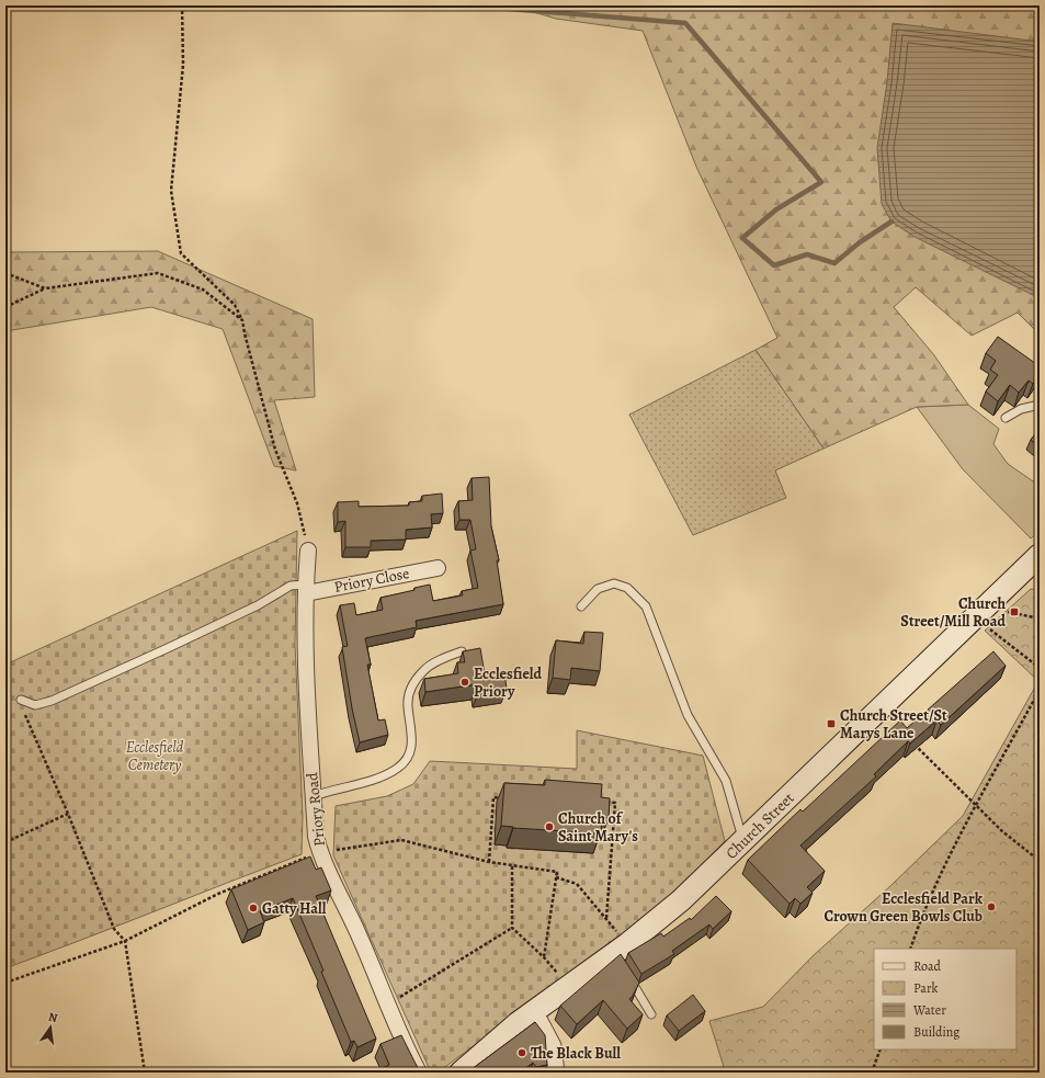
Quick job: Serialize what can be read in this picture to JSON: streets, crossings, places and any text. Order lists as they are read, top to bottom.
{
  "streets": {
    "main road": ["Church Street"],
    "street": ["Priory Close", "Priory Road"]
  },
  "crossings": [
    ["Priory Close", "Priory Road"]
  ],
  "parks": ["Ecclesfield Cemetery"],
  "places": {
    "transit": ["Church Street/Mill Road", "Church Street/St Marys Lane"],
    "other": [
      "Ecclesfield Priory",
      "Church of Saint Mary's",
      "Ecclesfield Park Crown Green Bowls Club",
      "Gatty Hall",
      "The Black Bull"
    ]
  },
  "legend": [
    "Road",
    "Park",
    "Water",
    "Building"
  ],
  "north": "top"
}
